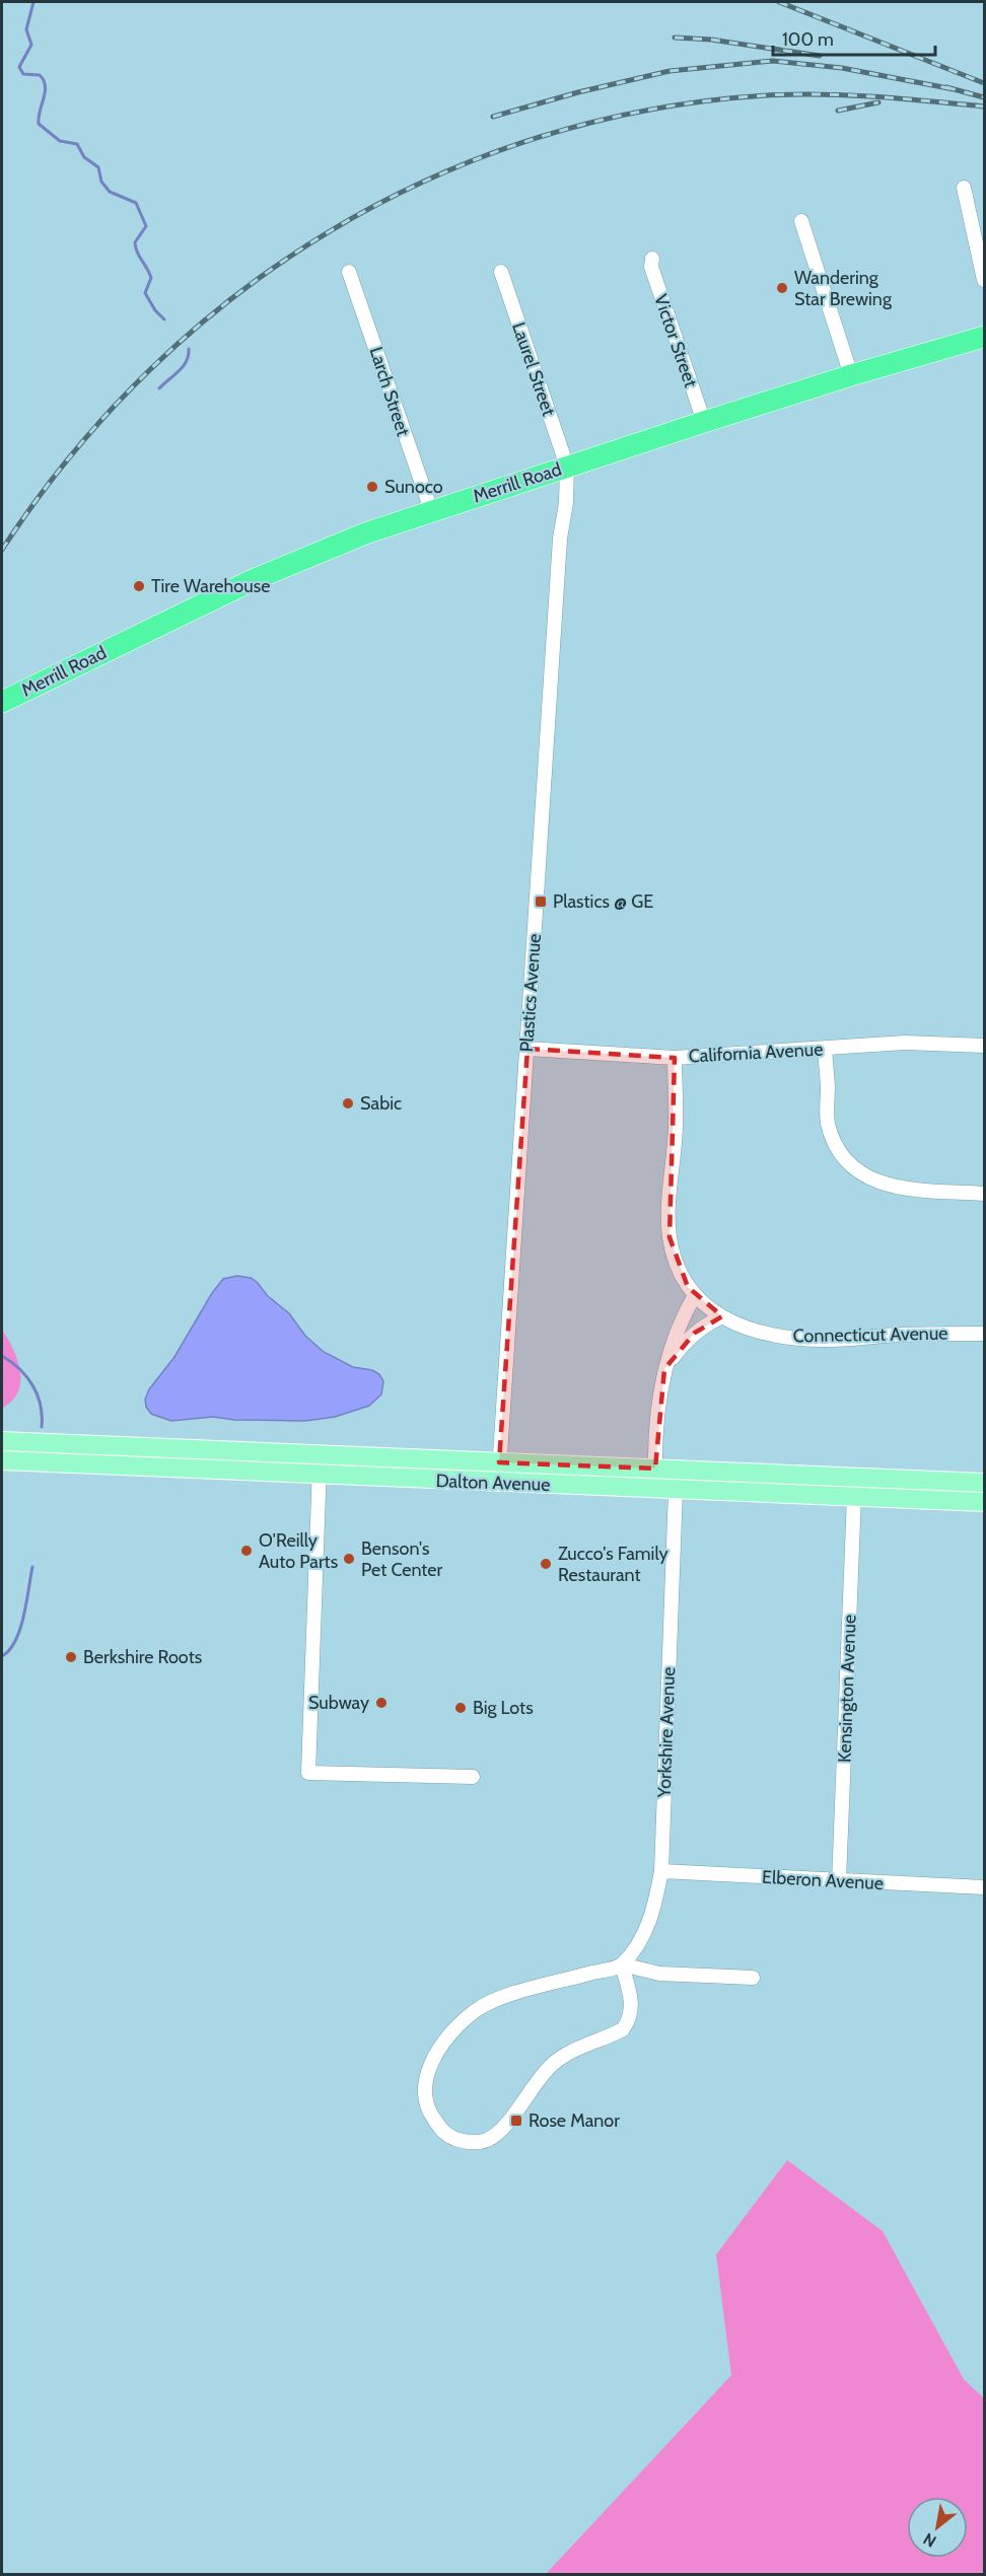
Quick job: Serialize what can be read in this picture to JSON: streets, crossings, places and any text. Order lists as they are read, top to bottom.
{
  "streets": {
    "highway": ["Merrill Road"],
    "main road": ["Dalton Avenue"],
    "street": [
      "Victor Street",
      "Laurel Street",
      "Larch Street",
      "Plastics Avenue",
      "California Avenue",
      "Connecticut Avenue",
      "Kensington Avenue",
      "Yorkshire Avenue",
      "Elberon Avenue"
    ]
  },
  "crossings": [
    ["Victor Street", "Merrill Road"],
    ["Laurel Street", "Merrill Road"],
    ["Laurel Street", "Plastics Avenue"],
    ["Larch Street", "Merrill Road"],
    ["Merrill Road", "Plastics Avenue"],
    ["Plastics Avenue", "California Avenue"],
    ["Plastics Avenue", "Dalton Avenue"],
    ["California Avenue", "Connecticut Avenue"],
    ["Dalton Avenue", "Kensington Avenue"],
    ["Dalton Avenue", "Yorkshire Avenue"],
    ["Kensington Avenue", "Elberon Avenue"],
    ["Yorkshire Avenue", "Elberon Avenue"]
  ],
  "places": {
    "other": [
      "Wandering Star Brewing",
      "Sunoco",
      "Tire Warehouse",
      "Sabic",
      "O'Reilly Auto Parts",
      "Benson's Pet Center",
      "Zucco's Family Restaurant",
      "Berkshire Roots",
      "Subway",
      "Big Lots"
    ],
    "transit": ["Plastics @ GE", "Rose Manor"]
  },
  "scale_bar": "100 m",
  "north": "bottom left"
}
